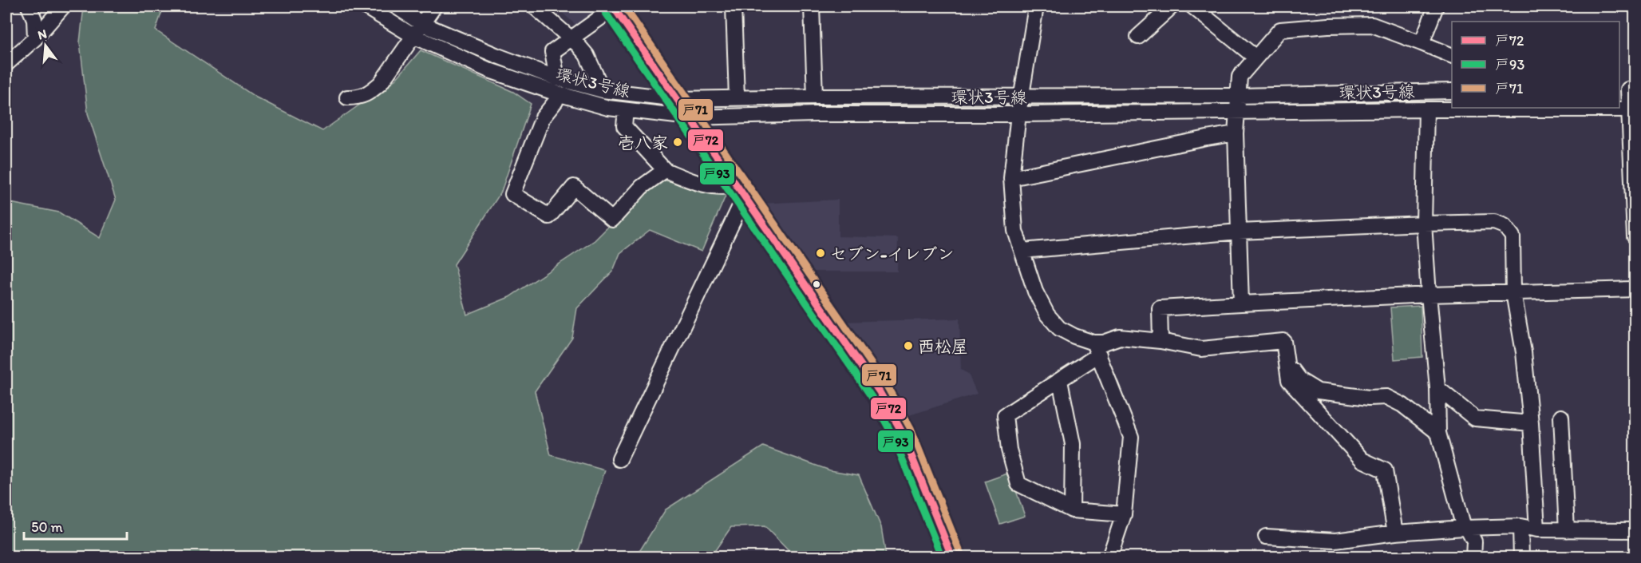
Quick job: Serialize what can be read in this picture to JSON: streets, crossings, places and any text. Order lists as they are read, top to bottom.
{
  "streets": {
    "street": ["環状3号線"]
  },
  "places": ["壱八家", "セブン-イレブン", "西松屋"],
  "lines": ["transit line 戸72", "transit line 戸71", "transit line 戸93"],
  "legend": ["戸72", "戸93", "戸71"],
  "scale_bar": "50 m",
  "north": "top"
}
